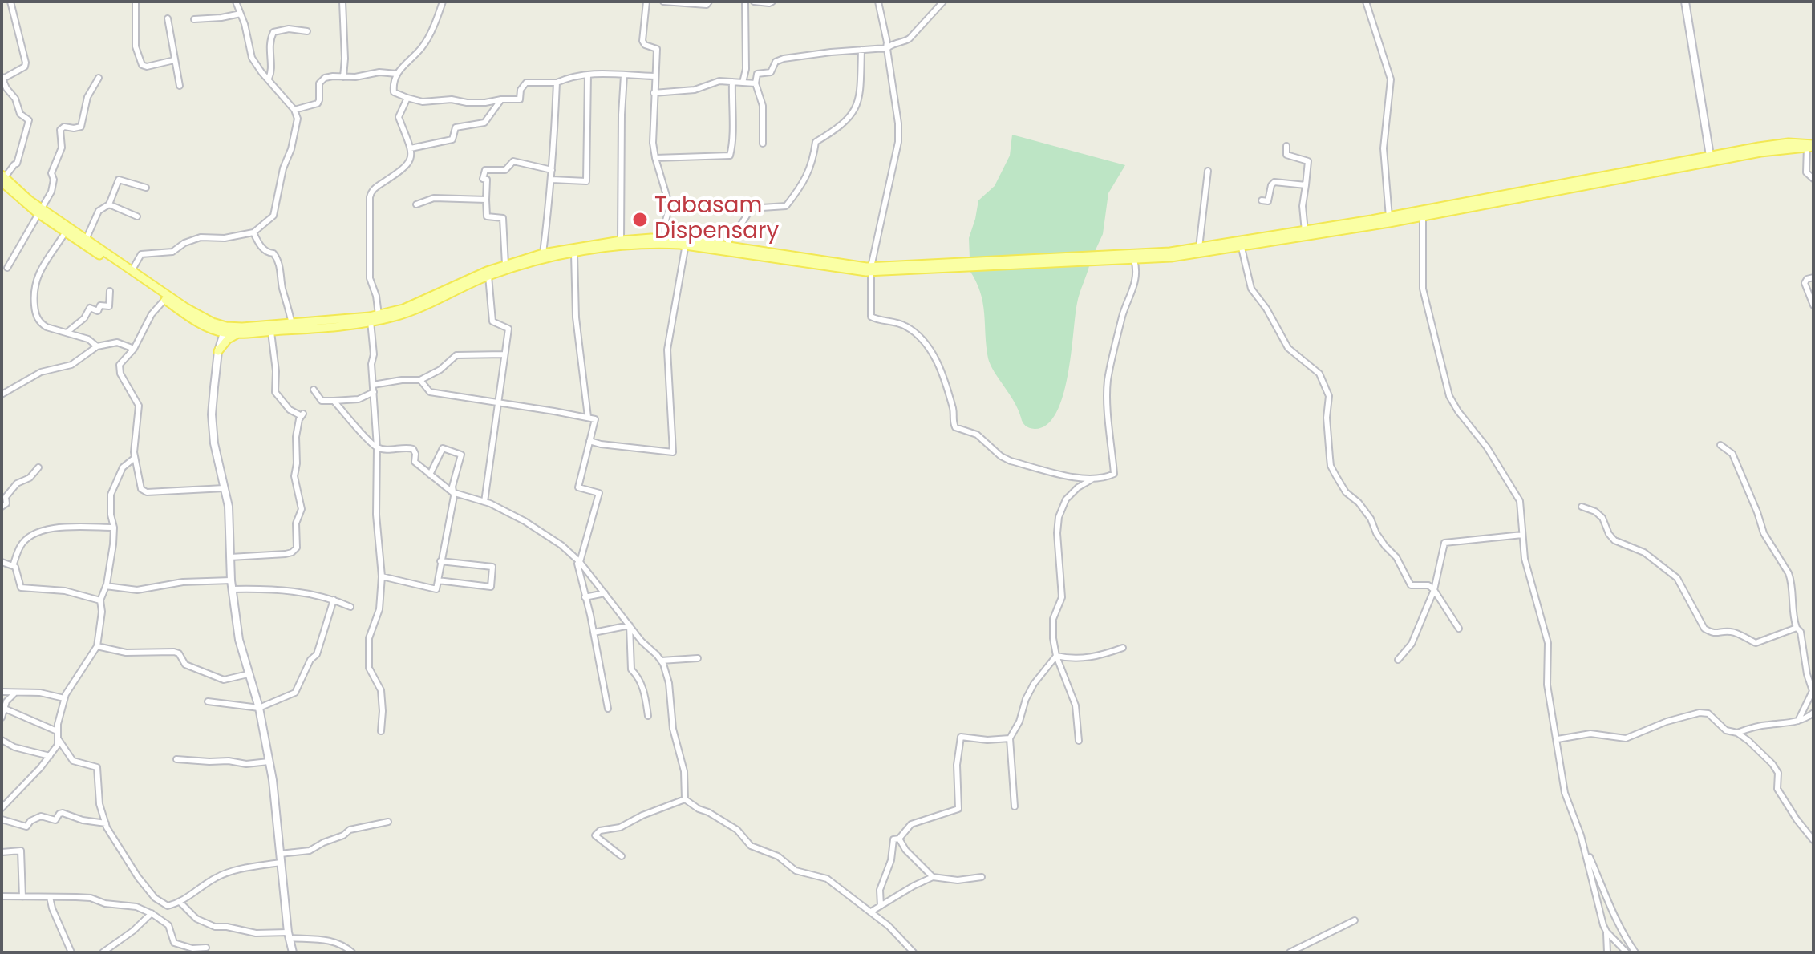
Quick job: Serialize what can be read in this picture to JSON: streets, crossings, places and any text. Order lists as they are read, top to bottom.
{
  "places": ["Tabasam Dispensary"]
}
